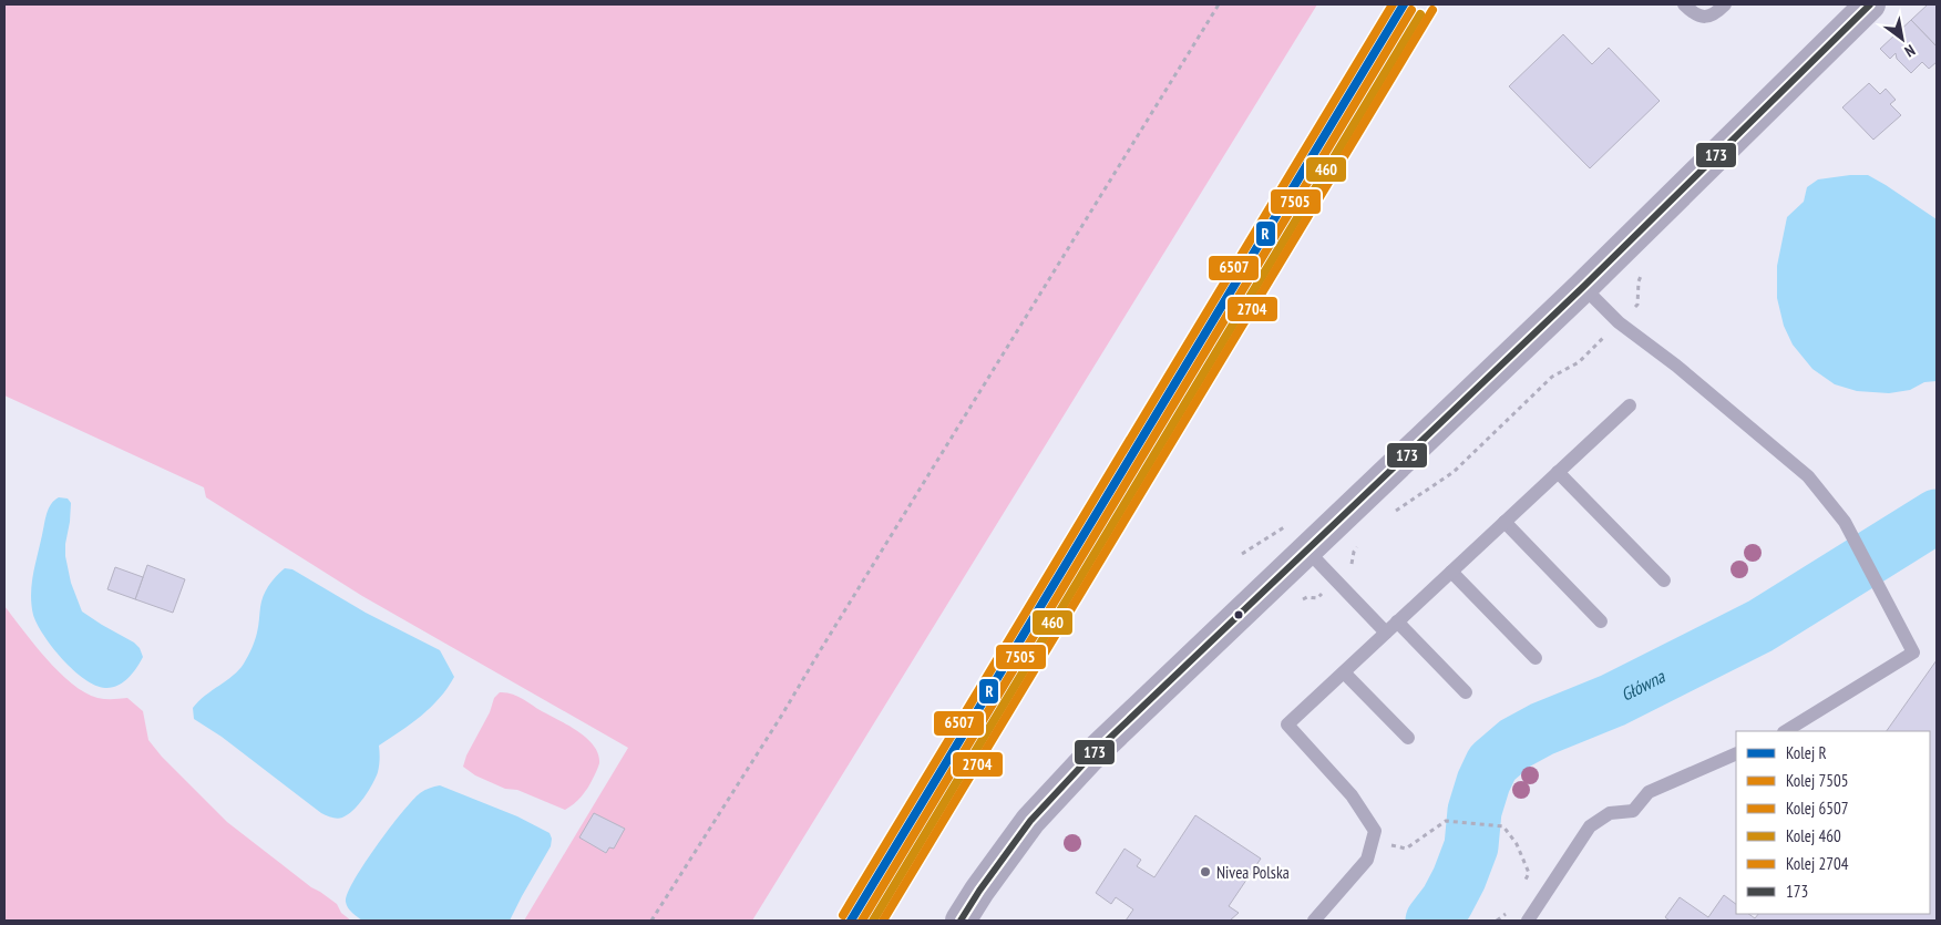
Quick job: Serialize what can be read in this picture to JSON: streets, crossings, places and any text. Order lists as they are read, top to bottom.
{
  "water": ["Główna"],
  "places": ["Nivea Polska"],
  "lines": [
    "rail line R",
    "rail line 6507",
    "transit line 173",
    "rail line 7505",
    "rail line 2704",
    "rail line 460"
  ],
  "legend": [
    "Kolej R",
    "Kolej 7505",
    "Kolej 6507",
    "Kolej 460",
    "Kolej 2704",
    "173"
  ],
  "north": "bottom right"
}
